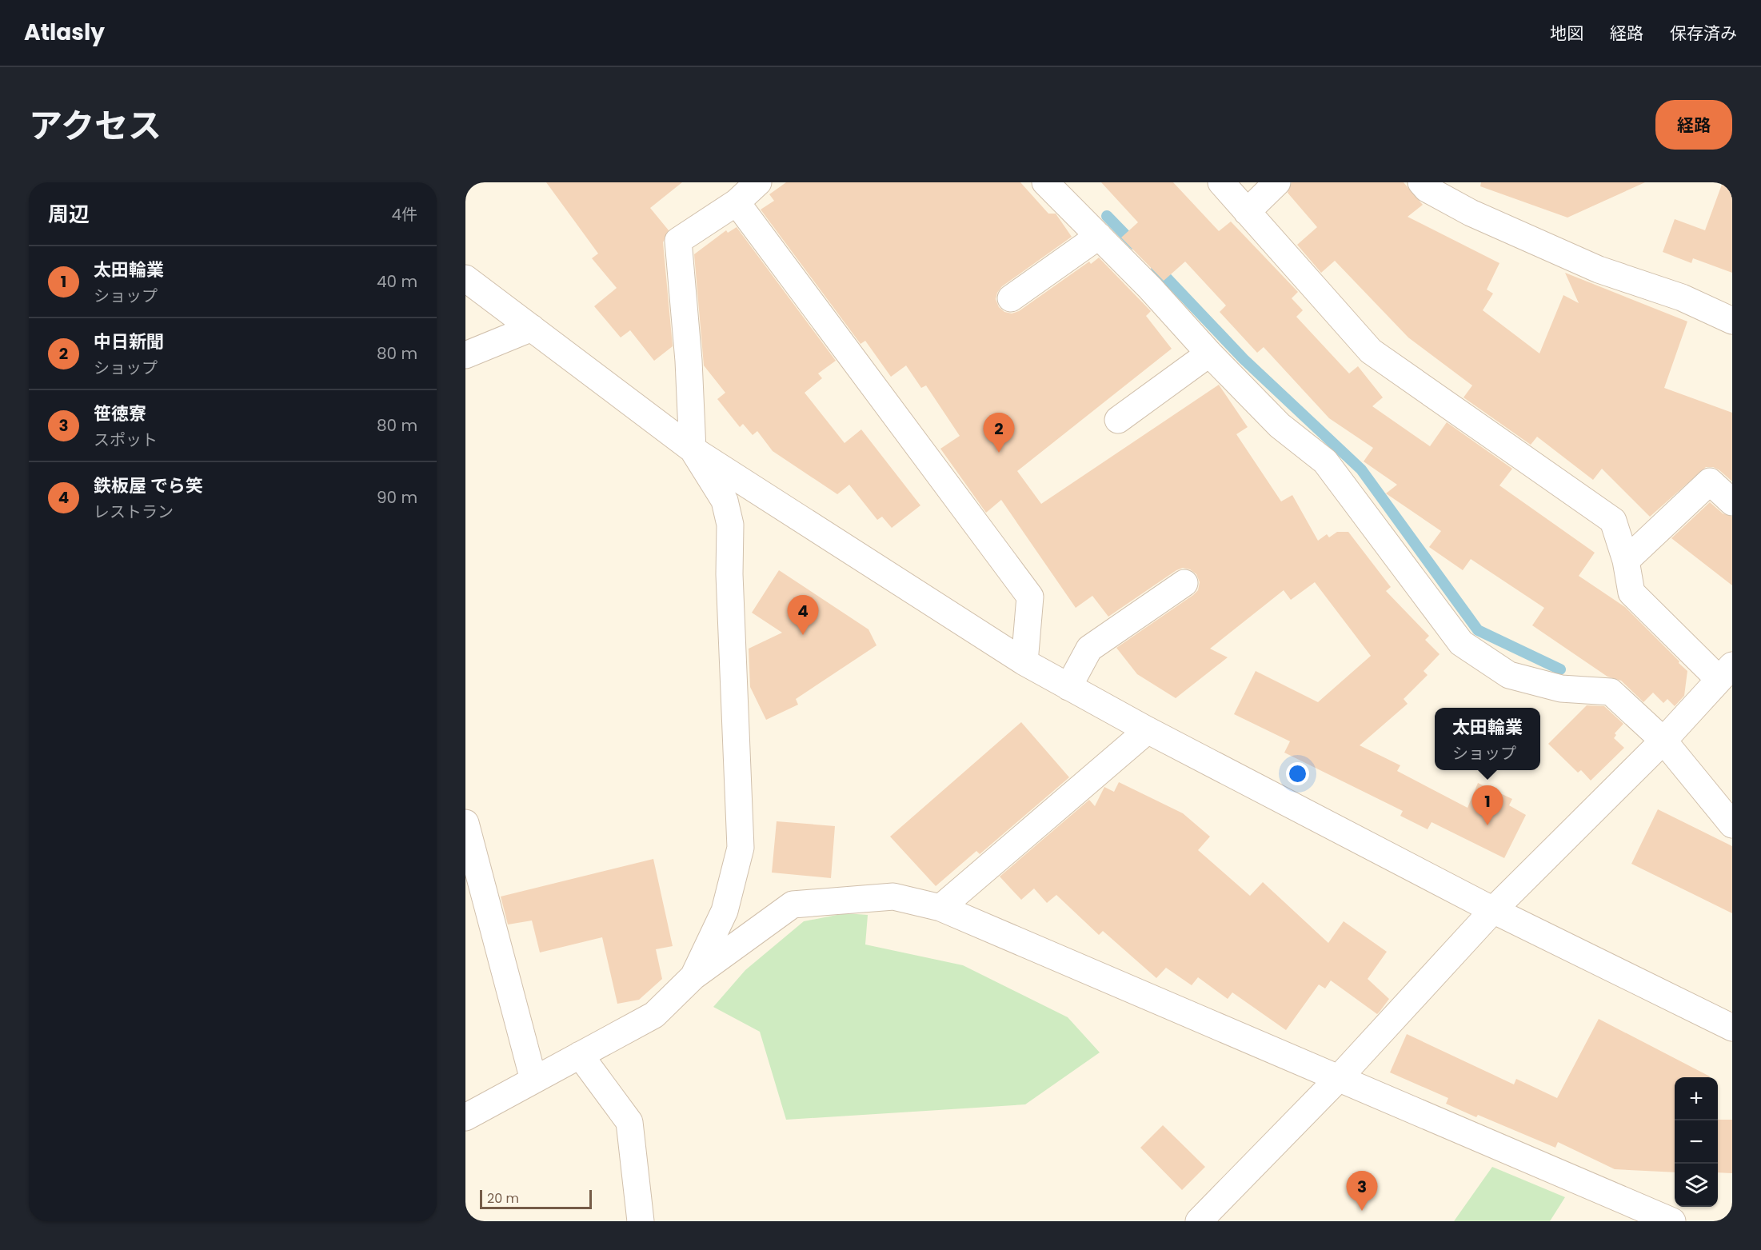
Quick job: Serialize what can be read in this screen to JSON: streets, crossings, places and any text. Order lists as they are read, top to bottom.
{
  "scale_bar": "20 m",
  "page": {
    "header": "Atlasly",
    "nav": ["地図", "経路", "保存済み"],
    "title": "アクセス",
    "buttons": "経路",
    "heading": ["周辺", "4件"],
    "list": [
      {
        "mark": "1",
        "name": "太田輪業",
        "note": "ショップ",
        "value": "40 m"
      },
      {
        "mark": "2",
        "name": "中日新聞",
        "note": "ショップ",
        "value": "80 m"
      },
      {
        "mark": "3",
        "name": "笹徳寮",
        "note": "スポット",
        "value": "80 m"
      },
      {
        "mark": "4",
        "name": "鉄板屋 でら笑",
        "note": "レストラン",
        "value": "90 m"
      }
    ],
    "pins": [
      "2",
      "4",
      "1",
      "3"
    ],
    "popup": ["太田輪業", "ショップ"],
    "map_buttons": ["+", "−"],
    "scale": "20 m"
  }
}
